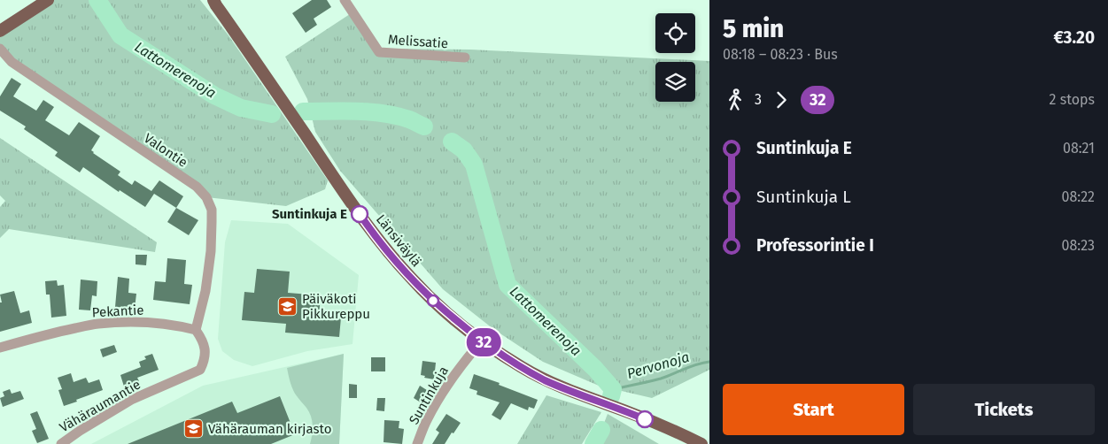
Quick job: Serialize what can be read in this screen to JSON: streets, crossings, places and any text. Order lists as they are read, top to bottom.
{
  "streets": {
    "main road": ["Länsiväylä"],
    "street": [
      "Melissatie",
      "Valontie",
      "Pekantie",
      "Suntinkuja",
      "Vähäraumantie"
    ]
  },
  "crossings": [
    ["Valontie", "Pekantie"],
    ["Valontie", "Vähäraumantie"],
    ["Länsiväylä", "Suntinkuja"],
    ["Pekantie", "Vähäraumantie"]
  ],
  "water": ["Lattomerenoja", "Pervonoja"],
  "places": {
    "other": ["Suntinkuja E"],
    "school or university": ["Päiväkoti Pikkureppu", "Vähärauman kirjasto"]
  },
  "lines": ["bus line 32"],
  "page": {
    "on_map": "32",
    "heading": ["5 min", "08:18 – 08:23 · Bus", "€3.20"],
    "legs": ["3", "32", "2 stops"],
    "list": [
      {
        "name": "Suntinkuja E",
        "value": "08:21"
      },
      {
        "name": "Suntinkuja L",
        "value": "08:22"
      },
      {
        "name": "Professorintie I",
        "value": "08:23"
      }
    ],
    "buttons": ["Start", "Tickets"]
  }
}
